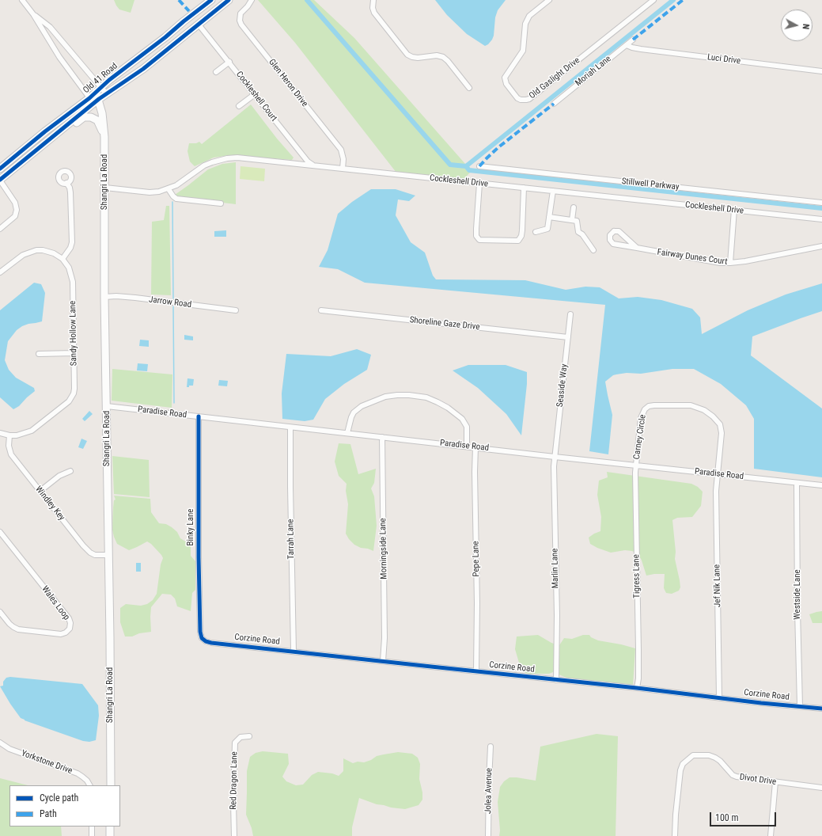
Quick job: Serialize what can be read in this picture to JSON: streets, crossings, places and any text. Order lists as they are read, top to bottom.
{
  "streets": {
    "street": [
      "Luci Drive",
      "Moriah Lane",
      "Old 41 Road",
      "Old Gaslight Drive",
      "Glen Heron Drive",
      "Cockleshell Court",
      "Cockleshell Drive",
      "Shangri La Road",
      "Stillwell Parkway",
      "Fairway Dunes Court",
      "Jarrow Road",
      "Shoreline Gaze Drive",
      "Sandy Hollow Lane",
      "Seaside Way",
      "Paradise Road",
      "Carney Circle",
      "Windley Key",
      "Binky Lane",
      "Tarrah Lane",
      "Morningside Lane",
      "Pepe Lane",
      "Marlin Lane",
      "Tigress Lane",
      "Jef Nik Lane",
      "Westside Lane",
      "Wales Loop",
      "Corzine Road",
      "Yorkstone Drive",
      "Divot Drive",
      "Red Dragon Lane",
      "Jolea Avenue"
    ]
  },
  "crossings": [
    ["Luci Drive", "Moriah Lane"],
    ["Old 41 Road", "Cockleshell Court"],
    ["Old 41 Road", "Shangri La Road"],
    ["Glen Heron Drive", "Cockleshell Drive"],
    ["Cockleshell Court", "Cockleshell Drive"],
    ["Cockleshell Drive", "Shangri La Road"],
    ["Shangri La Road", "Jarrow Road"],
    ["Shangri La Road", "Paradise Road"],
    ["Shangri La Road", "Windley Key"],
    ["Shoreline Gaze Drive", "Seaside Way"],
    ["Sandy Hollow Lane", "Windley Key"],
    ["Seaside Way", "Paradise Road"],
    ["Seaside Way", "Marlin Lane"],
    ["Paradise Road", "Carney Circle"],
    ["Paradise Road", "Binky Lane"],
    ["Paradise Road", "Tarrah Lane"],
    ["Paradise Road", "Morningside Lane"],
    ["Paradise Road", "Pepe Lane"],
    ["Paradise Road", "Marlin Lane"],
    ["Paradise Road", "Tigress Lane"],
    ["Paradise Road", "Jef Nik Lane"],
    ["Paradise Road", "Westside Lane"],
    ["Carney Circle", "Tigress Lane"],
    ["Carney Circle", "Jef Nik Lane"],
    ["Binky Lane", "Corzine Road"],
    ["Tarrah Lane", "Corzine Road"],
    ["Morningside Lane", "Corzine Road"],
    ["Pepe Lane", "Corzine Road"],
    ["Marlin Lane", "Corzine Road"],
    ["Tigress Lane", "Corzine Road"],
    ["Jef Nik Lane", "Corzine Road"],
    ["Westside Lane", "Corzine Road"]
  ],
  "legend": ["Cycle path", "Path"],
  "scale_bar": "100 m",
  "north": "right"
}
